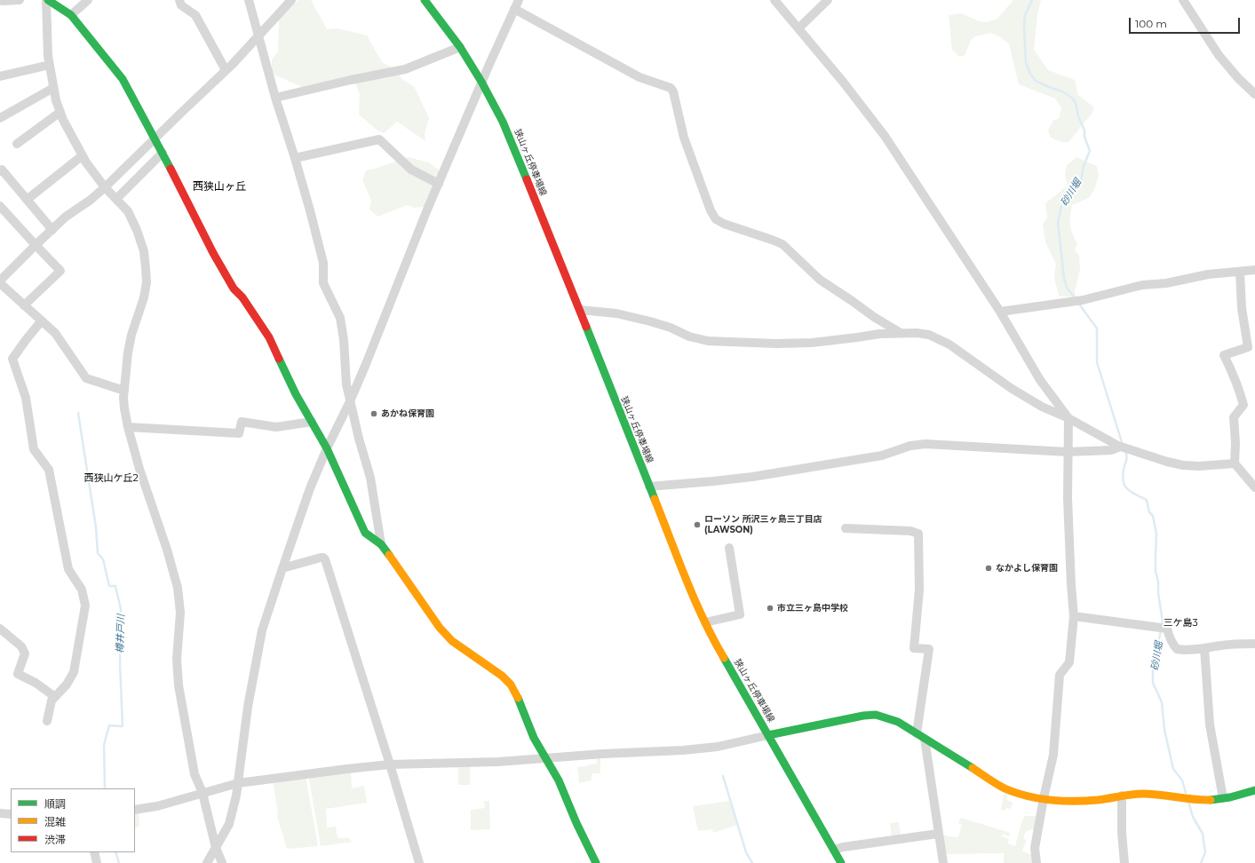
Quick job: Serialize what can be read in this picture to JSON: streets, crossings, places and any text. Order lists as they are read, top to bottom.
{
  "streets": {
    "street": ["狭山ヶ丘停車場線"]
  },
  "districts": ["西狭山ヶ丘", "西狭山ケ丘2", "三ケ島3"],
  "water": ["砂川堀", "樽井戸川"],
  "places": [
    "あかね保育園",
    "ローソン 所沢三ヶ島三丁目店 (LAWSON)",
    "なかよし保育園",
    "市立三ヶ島中学校"
  ],
  "legend": ["順調", "混雑", "渋滞"],
  "scale_bar": "100 m"
}
